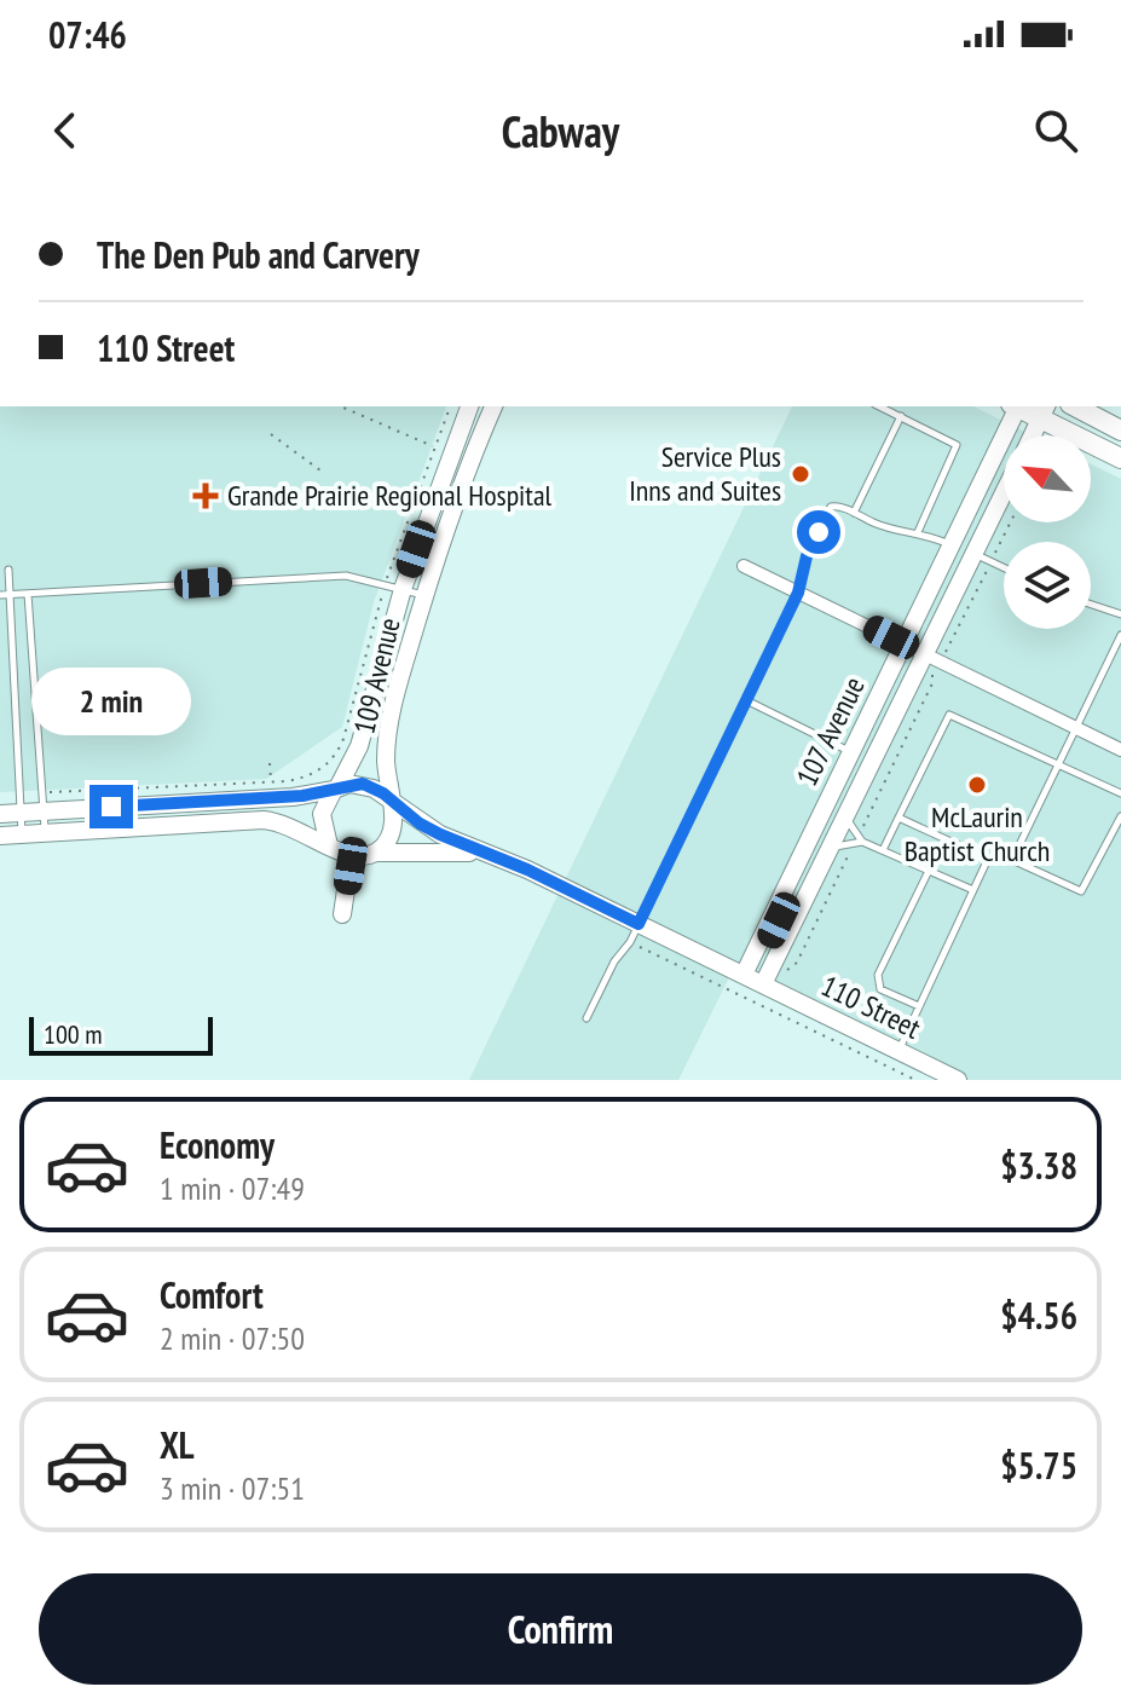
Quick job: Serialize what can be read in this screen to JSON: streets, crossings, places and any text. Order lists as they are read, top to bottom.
{
  "streets": {
    "street": ["109 Avenue", "107 Avenue", "110 Street"]
  },
  "crossings": [
    ["109 Avenue", "110 Street"],
    ["107 Avenue", "110 Street"]
  ],
  "places": {
    "other": ["Service Plus Inns and Suites", "McLaurin Baptist Church"],
    "health": ["Grande Prairie Regional Hospital"]
  },
  "scale_bar": "100 m",
  "north": "top left",
  "page": {
    "status": "07:46",
    "header": "Cabway",
    "banner": ["The Den Pub and Carvery", "110 Street"],
    "bubble": "2 min",
    "scale": "100 m",
    "list": [
      {
        "name": "Economy",
        "note": "1 min · 07:49",
        "value": "$3.38"
      },
      {
        "name": "Comfort",
        "note": "2 min · 07:50",
        "value": "$4.56"
      },
      {
        "name": "XL",
        "note": "3 min · 07:51",
        "value": "$5.75"
      }
    ],
    "buttons": "Confirm"
  }
}
